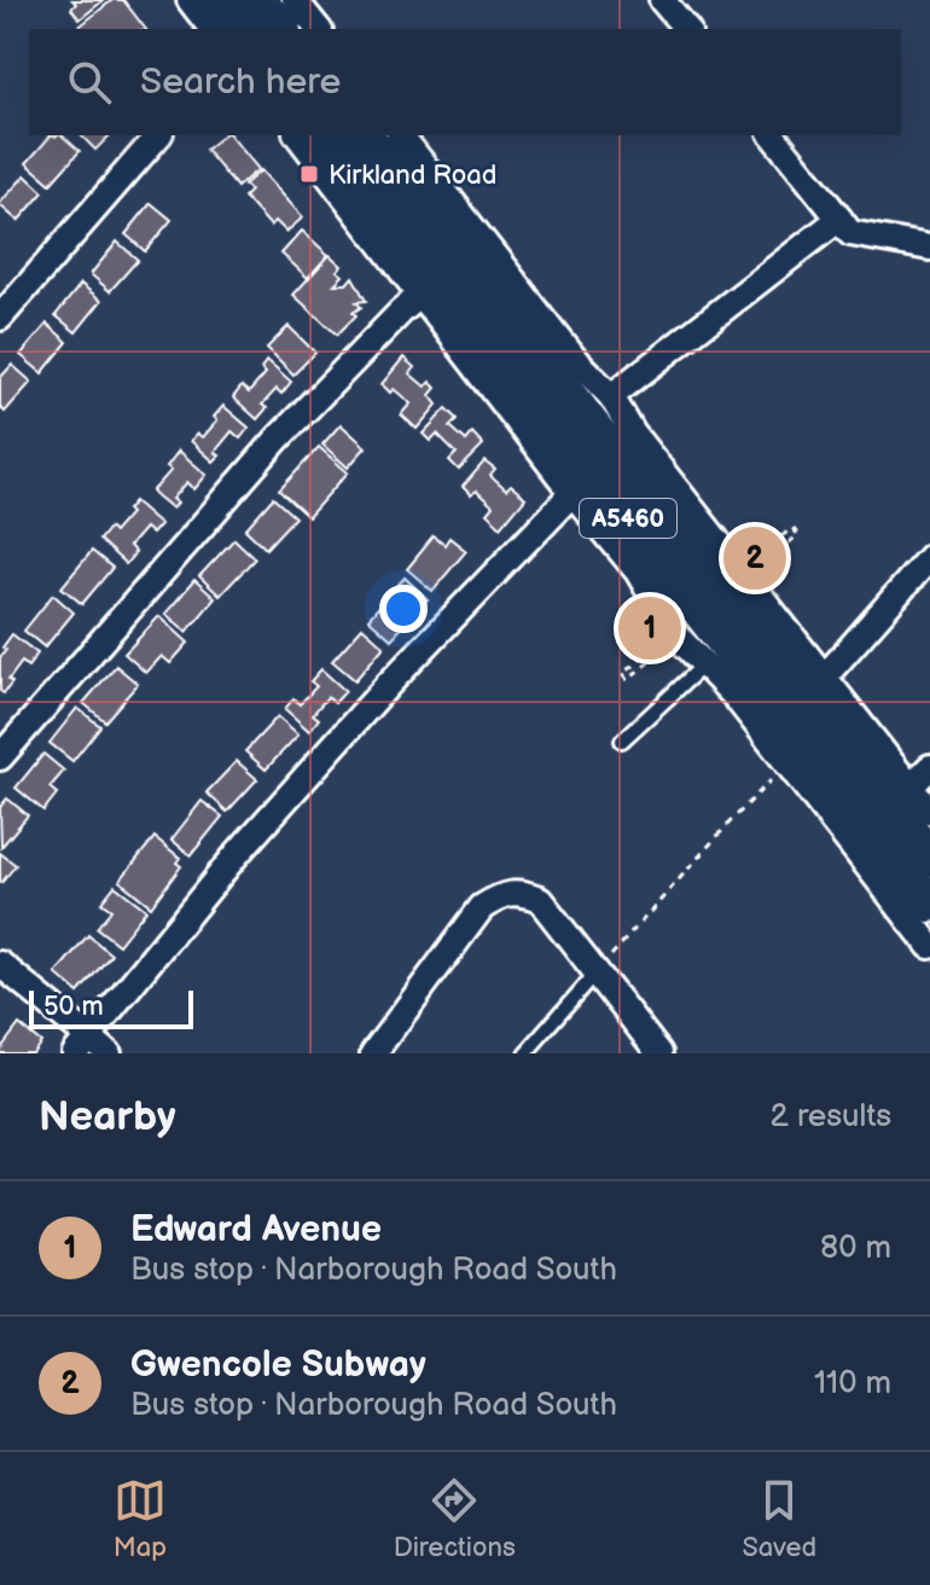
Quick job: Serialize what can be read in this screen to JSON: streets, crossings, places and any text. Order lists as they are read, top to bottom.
{
  "streets": {
    "main road": ["A5460"]
  },
  "places": {
    "transit": ["Kirkland Road"]
  },
  "scale_bar": "50 m",
  "page": {
    "search": "Search here",
    "pins": ["2", "1"],
    "scale": "50 m",
    "heading": ["Nearby", "2 results"],
    "list": [
      {
        "mark": "1",
        "name": "Edward Avenue",
        "note": "Bus stop · Narborough Road South",
        "value": "80 m"
      },
      {
        "mark": "2",
        "name": "Gwencole Subway",
        "note": "Bus stop · Narborough Road South",
        "value": "110 m"
      }
    ],
    "nav": ["Map", "Directions", "Saved"]
  }
}
